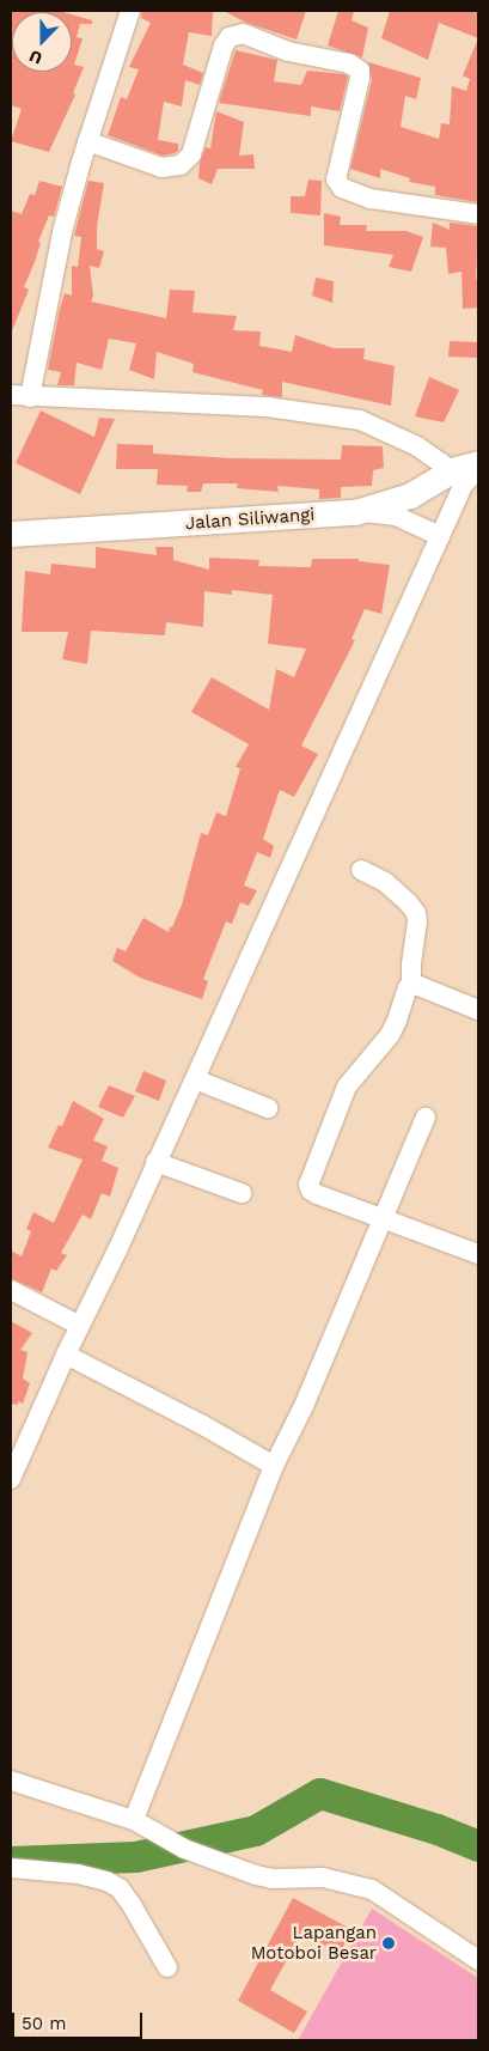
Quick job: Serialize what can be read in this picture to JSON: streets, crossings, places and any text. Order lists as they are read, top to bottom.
{
  "streets": {
    "main road": ["Jalan Siliwangi"]
  },
  "places": ["Lapangan Motoboi Besar"],
  "scale_bar": "50 m",
  "north": "bottom"
}
